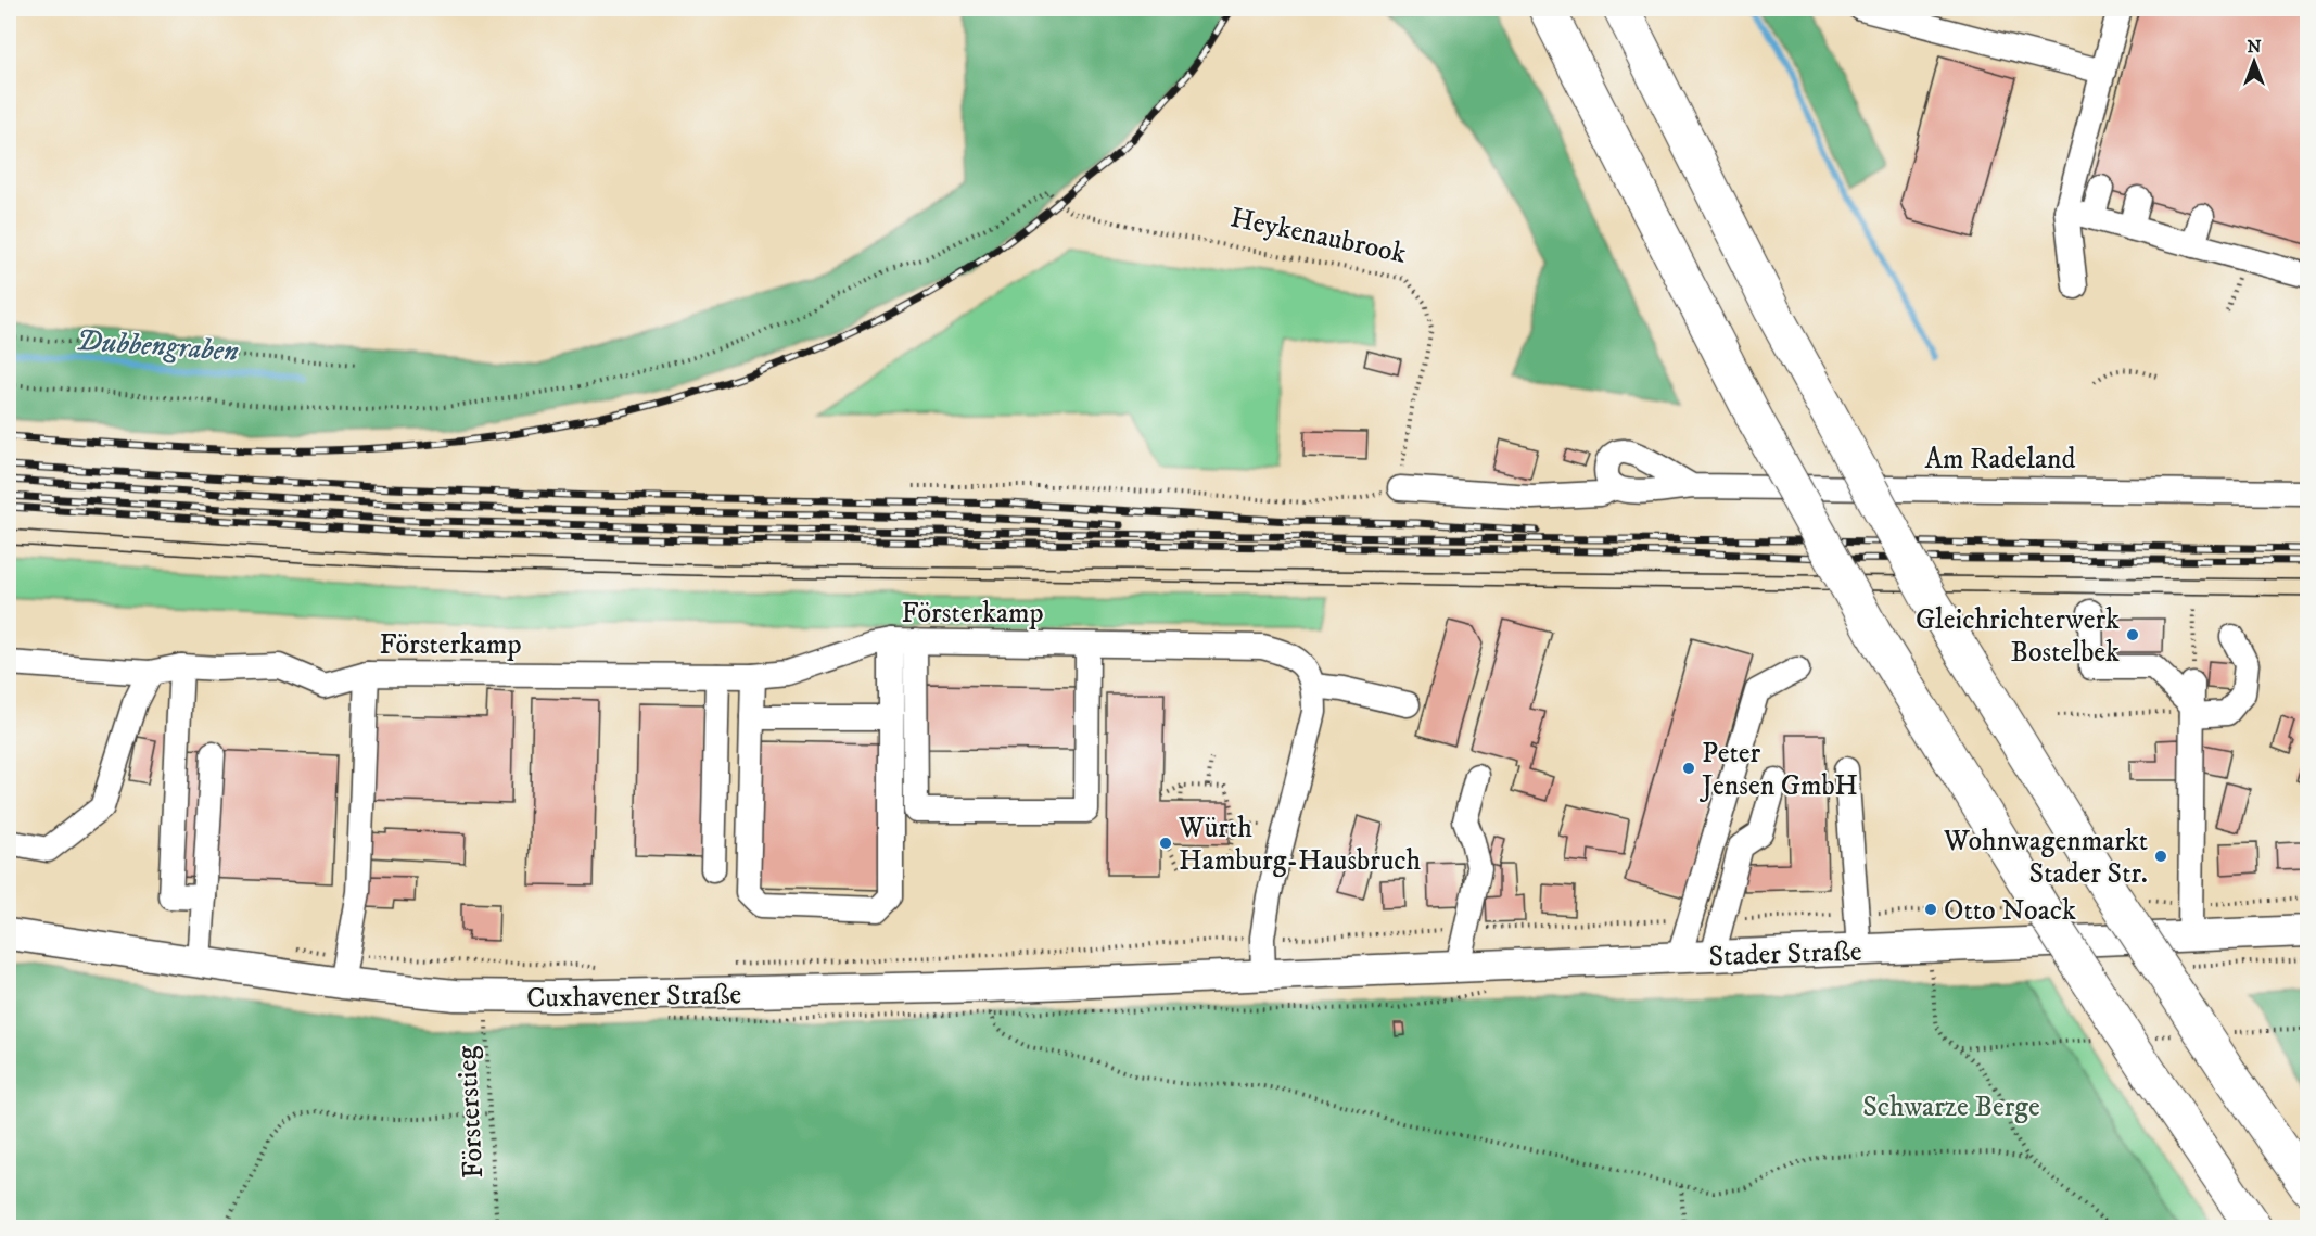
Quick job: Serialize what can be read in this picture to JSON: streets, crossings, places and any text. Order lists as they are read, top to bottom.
{
  "streets": {
    "main road": ["Stader Straße", "Cuxhavener Straße"],
    "street": ["Am Radeland", "Försterkamp"],
    "path": ["Heykenaubrook", "Försterstieg"]
  },
  "crossings": [
    ["Stader Straße", "Cuxhavener Straße"],
    ["Cuxhavener Straße", "Försterstieg"]
  ],
  "water": ["Dubbengraben"],
  "parks": ["Schwarze Berge"],
  "places": [
    "Gleichrichterwerk Bostelbek",
    "Peter Jensen GmbH",
    "Würth Hamburg-Hausbruch",
    "Wohnwagenmarkt Stader Str.",
    "Otto Noack"
  ],
  "north": "top"
}
